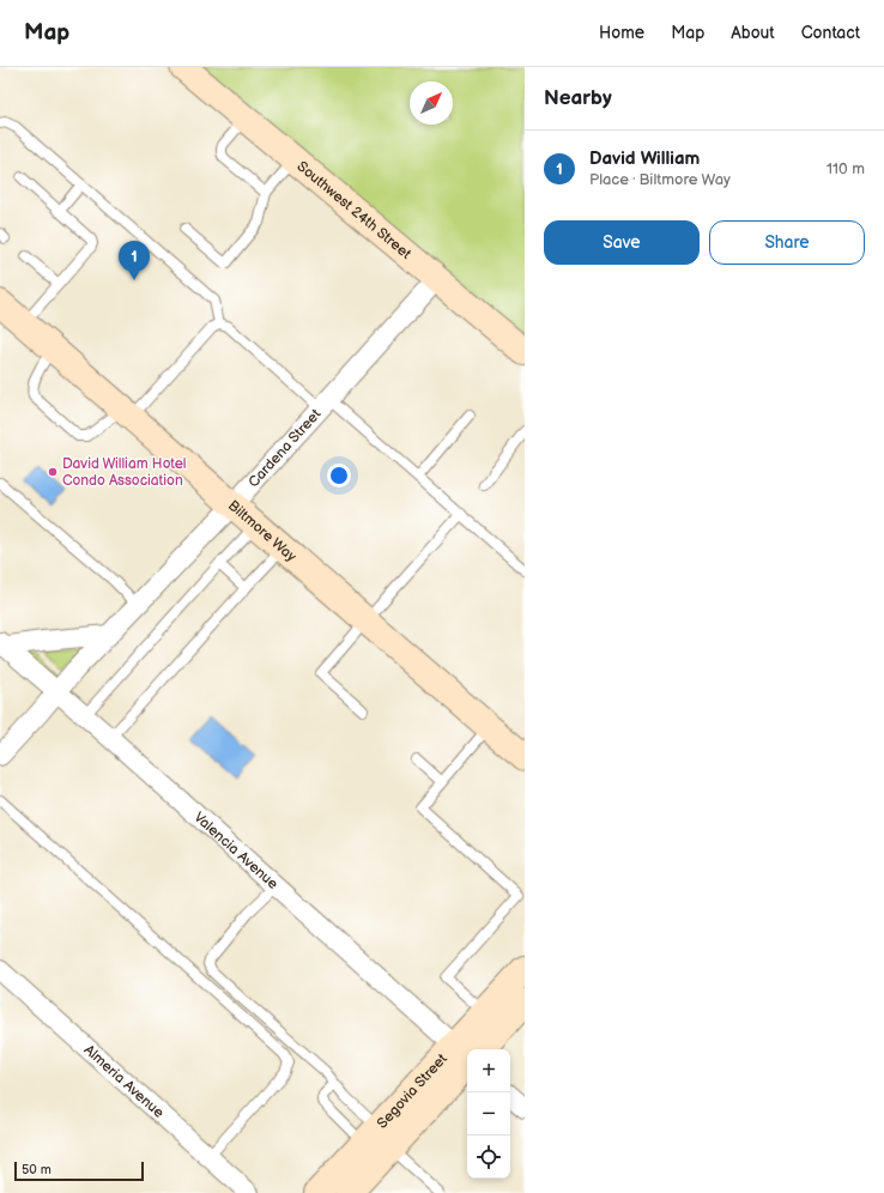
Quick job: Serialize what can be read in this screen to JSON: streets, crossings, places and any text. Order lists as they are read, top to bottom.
{
  "streets": {
    "street": [
      "Southwest 24th Street",
      "Cardena Street",
      "Biltmore Way",
      "Valencia Avenue",
      "Almeria Avenue",
      "Segovia Street"
    ]
  },
  "crossings": [
    ["Southwest 24th Street", "Cardena Street"],
    ["Cardena Street", "Biltmore Way"],
    ["Cardena Street", "Valencia Avenue"],
    ["Valencia Avenue", "Segovia Street"]
  ],
  "places": ["David William Hotel Condo Association"],
  "scale_bar": "50 m",
  "north": "top right",
  "page": {
    "header": "Map",
    "nav": [
      "Home",
      "Map",
      "About",
      "Contact"
    ],
    "heading": "Nearby",
    "list": [
      {
        "mark": "1",
        "name": "David William",
        "note": "Place · Biltmore Way",
        "value": "110 m"
      }
    ],
    "buttons": ["Save", "Share"],
    "pins": "1",
    "map_buttons": ["+", "−"],
    "scale": "50 m"
  }
}
